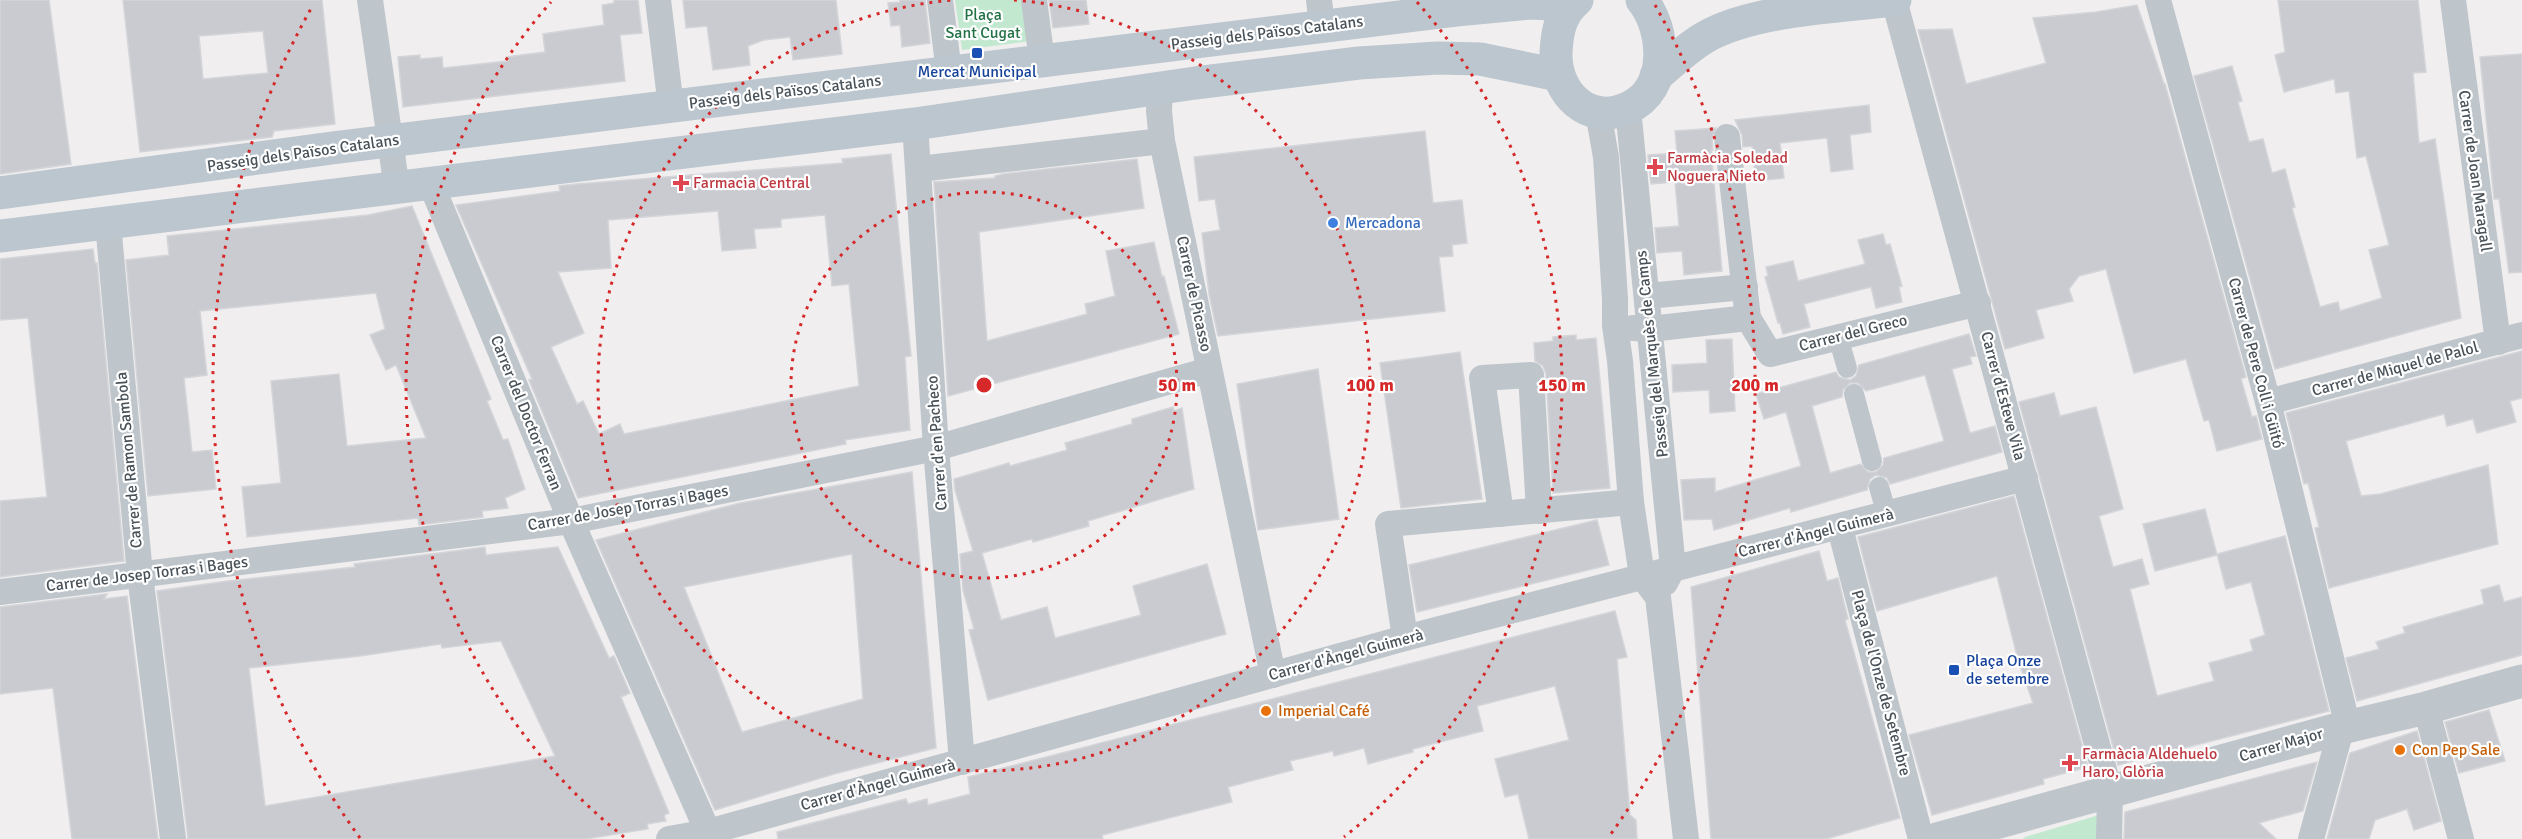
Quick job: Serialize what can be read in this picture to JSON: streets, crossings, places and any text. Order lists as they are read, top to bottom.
{
  "streets": {
    "main road": ["Passeig dels Països Catalans"],
    "street": [
      "Carrer de Joan Maragall",
      "Carrer de Picasso",
      "Carrer del Greco",
      "Passeig del Marquès de Camps",
      "Carrer de Pere Coll i Güitó",
      "Carrer de Miquel de Palol",
      "Carrer d'Esteve Vila",
      "Carrer del Doctor Ferran",
      "Carrer d'en Pacheco",
      "Carrer de Ramon Sambola",
      "Carrer de Josep Torras i Bages",
      "Carrer d'Àngel Guimerà",
      "Plaça de l'Onze de Setembre",
      "Carrer Major"
    ]
  },
  "crossings": [
    ["Carrer de Joan Maragall", "Carrer de Miquel de Palol"],
    ["Carrer de Picasso", "Carrer de Josep Torras i Bages"],
    ["Carrer de Picasso", "Carrer d'Àngel Guimerà"],
    ["Carrer del Greco", "Carrer d'Esteve Vila"],
    ["Passeig del Marquès de Camps", "Carrer d'Àngel Guimerà"],
    ["Carrer de Pere Coll i Güitó", "Carrer de Miquel de Palol"],
    ["Carrer de Pere Coll i Güitó", "Carrer Major"],
    ["Carrer d'Esteve Vila", "Carrer d'Àngel Guimerà"],
    ["Carrer d'Esteve Vila", "Carrer Major"],
    ["Carrer del Doctor Ferran", "Carrer de Josep Torras i Bages"],
    ["Carrer del Doctor Ferran", "Carrer d'Àngel Guimerà"],
    ["Carrer d'en Pacheco", "Carrer de Josep Torras i Bages"],
    ["Carrer d'en Pacheco", "Carrer d'Àngel Guimerà"],
    ["Carrer de Ramon Sambola", "Carrer de Josep Torras i Bages"],
    ["Carrer d'Àngel Guimerà", "Plaça de l'Onze de Setembre"]
  ],
  "parks": ["Plaça Sant Cugat"],
  "places": {
    "transit": ["Mercat Municipal", "Plaça Onze de setembre"],
    "health": ["Farmàcia Soledad Noguera Nieto", "Farmacia Central", "Farmàcia Aldehuelo Haro, Glòria"],
    "other": ["Mercadona", "Imperial Café", "Con Pep Sale"]
  },
  "rings": [
    "50 m",
    "100 m",
    "150 m",
    "200 m"
  ]
}
